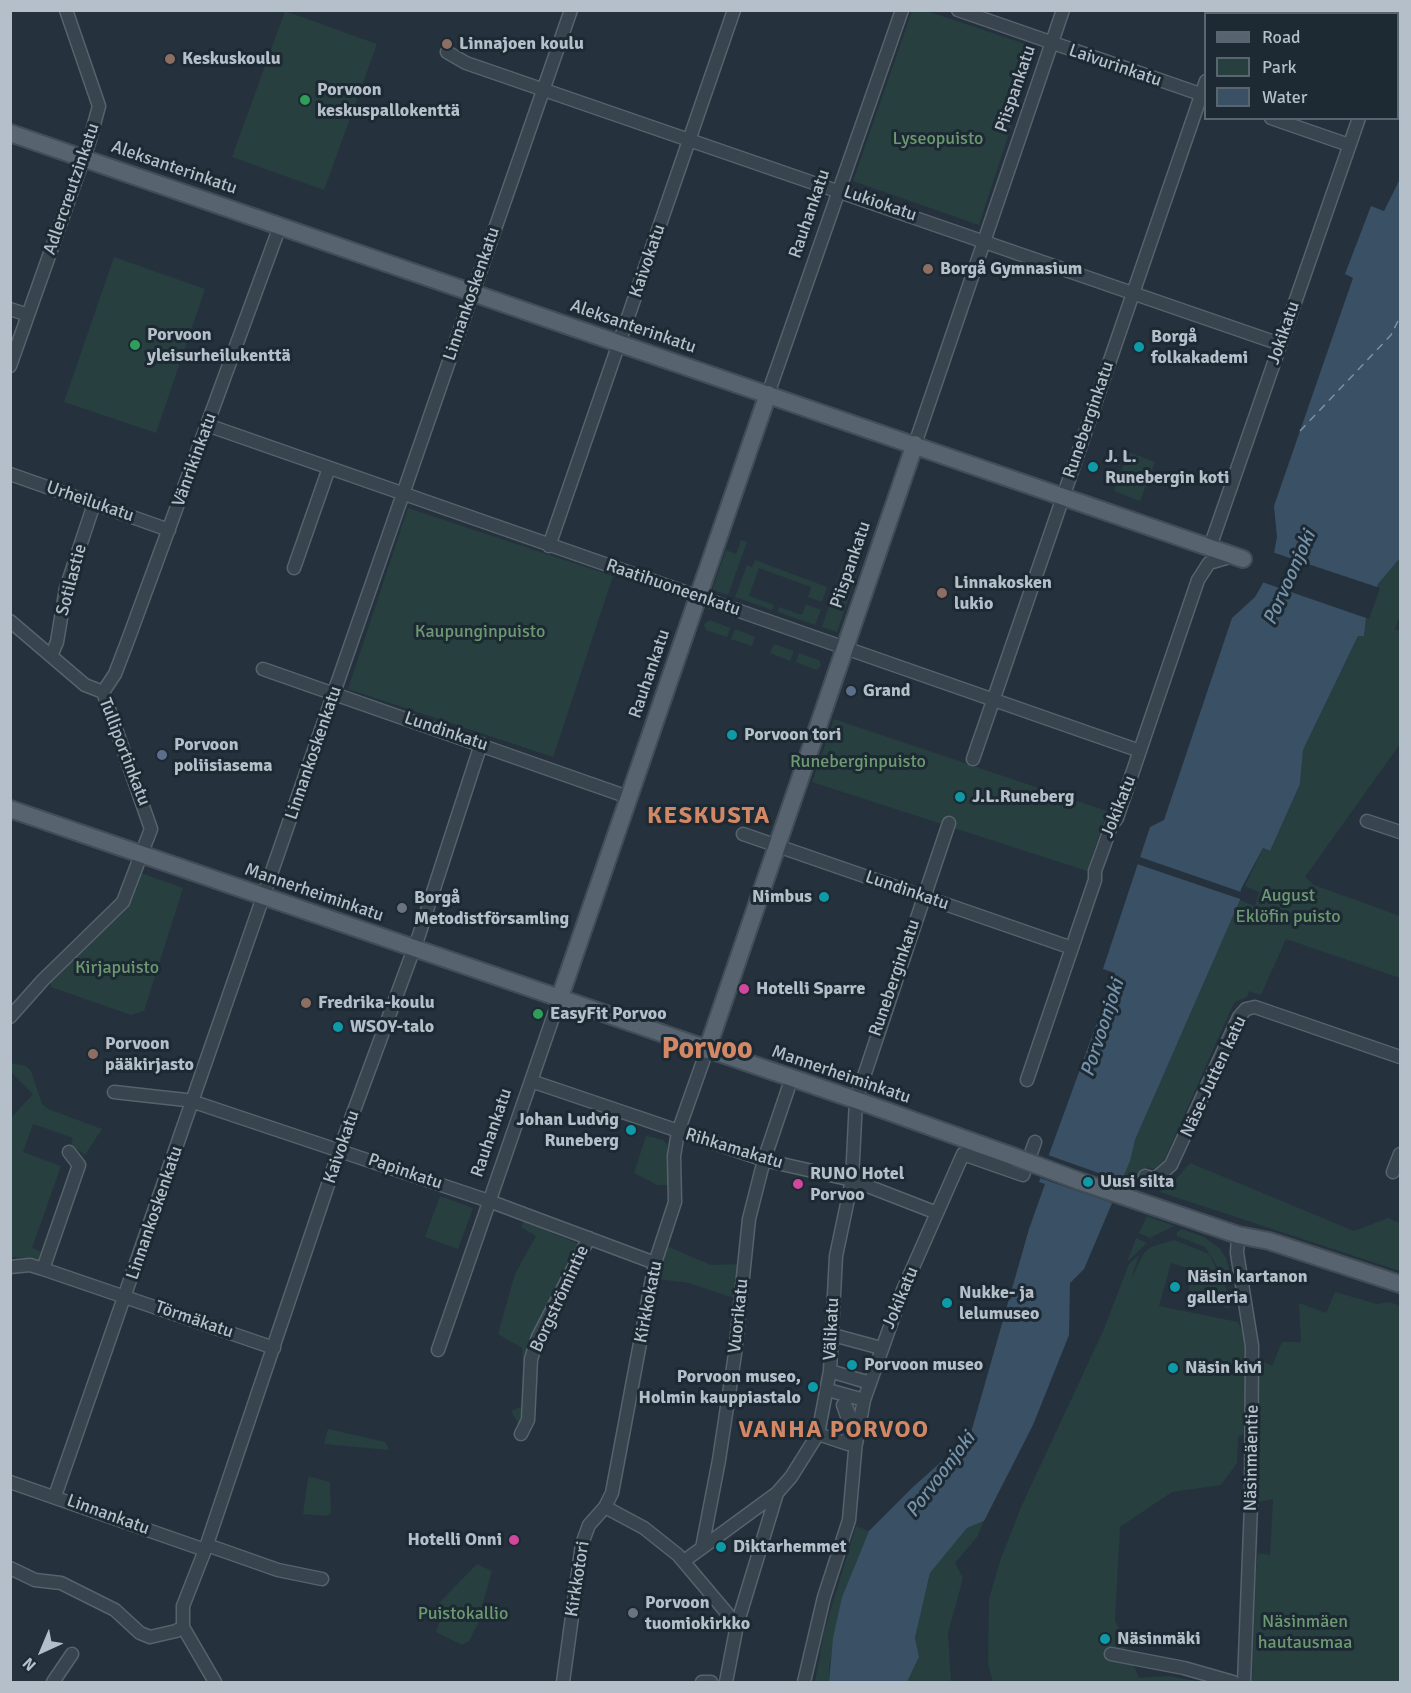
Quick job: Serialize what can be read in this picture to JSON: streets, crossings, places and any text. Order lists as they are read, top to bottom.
{
  "streets": {
    "main road": [
      "Piispankatu",
      "Aleksanterinkatu",
      "Rauhankatu",
      "Mannerheiminkatu"
    ],
    "street": [
      "Laivurinkatu",
      "Adlercreutzinkatu",
      "Lukiokatu",
      "Kaivokatu",
      "Linnankoskenkatu",
      "Jokikatu",
      "Runeberginkatu",
      "Vänrikinkatu",
      "Urheilukatu",
      "Sotilastie",
      "Raatihuoneenkatu",
      "Lundinkatu",
      "Tulliportinkatu",
      "Näse-Jutten katu",
      "Rihkamakatu",
      "Papinkatu",
      "Borgströmintie",
      "Kirkkokatu",
      "Vuorikatu",
      "Törmäkatu",
      "Välikatu",
      "Näsinmäentie",
      "Linnankatu",
      "Kirkkotori"
    ]
  },
  "crossings": [
    ["Laivurinkatu", "Piispankatu"],
    ["Laivurinkatu", "Runeberginkatu"],
    ["Piispankatu", "Aleksanterinkatu"],
    ["Piispankatu", "Lukiokatu"],
    ["Piispankatu", "Raatihuoneenkatu"],
    ["Piispankatu", "Lundinkatu"],
    ["Piispankatu", "Mannerheiminkatu"],
    ["Piispankatu", "Rihkamakatu"],
    ["Piispankatu", "Kirkkokatu"],
    ["Aleksanterinkatu", "Adlercreutzinkatu"],
    ["Aleksanterinkatu", "Rauhankatu"],
    ["Aleksanterinkatu", "Kaivokatu"],
    ["Aleksanterinkatu", "Linnankoskenkatu"],
    ["Aleksanterinkatu", "Jokikatu"],
    ["Aleksanterinkatu", "Runeberginkatu"],
    ["Aleksanterinkatu", "Vänrikinkatu"],
    ["Lukiokatu", "Rauhankatu"],
    ["Lukiokatu", "Kaivokatu"],
    ["Lukiokatu", "Linnankoskenkatu"],
    ["Lukiokatu", "Jokikatu"],
    ["Lukiokatu", "Runeberginkatu"],
    ["Rauhankatu", "Raatihuoneenkatu"],
    ["Rauhankatu", "Lundinkatu"],
    ["Rauhankatu", "Mannerheiminkatu"],
    ["Rauhankatu", "Rihkamakatu"],
    ["Rauhankatu", "Papinkatu"],
    ["Kaivokatu", "Raatihuoneenkatu"],
    ["Kaivokatu", "Lundinkatu"],
    ["Kaivokatu", "Mannerheiminkatu"],
    ["Kaivokatu", "Papinkatu"],
    ["Kaivokatu", "Törmäkatu"],
    ["Kaivokatu", "Linnankatu"],
    ["Linnankoskenkatu", "Raatihuoneenkatu"],
    ["Linnankoskenkatu", "Lundinkatu"],
    ["Linnankoskenkatu", "Mannerheiminkatu"],
    ["Linnankoskenkatu", "Papinkatu"],
    ["Linnankoskenkatu", "Törmäkatu"],
    ["Linnankoskenkatu", "Linnankatu"],
    ["Jokikatu", "Raatihuoneenkatu"],
    ["Jokikatu", "Lundinkatu"],
    ["Jokikatu", "Rihkamakatu"],
    ["Runeberginkatu", "Raatihuoneenkatu"],
    ["Runeberginkatu", "Lundinkatu"],
    ["Runeberginkatu", "Mannerheiminkatu"],
    ["Runeberginkatu", "Välikatu"],
    ["Vänrikinkatu", "Urheilukatu"],
    ["Vänrikinkatu", "Raatihuoneenkatu"],
    ["Vänrikinkatu", "Tulliportinkatu"],
    ["Urheilukatu", "Sotilastie"],
    ["Sotilastie", "Tulliportinkatu"],
    ["Tulliportinkatu", "Mannerheiminkatu"],
    ["Mannerheiminkatu", "Välikatu"],
    ["Mannerheiminkatu", "Näsinmäentie"],
    ["Rihkamakatu", "Kirkkokatu"],
    ["Rihkamakatu", "Vuorikatu"],
    ["Rihkamakatu", "Välikatu"],
    ["Papinkatu", "Borgströmintie"],
    ["Papinkatu", "Kirkkokatu"],
    ["Kirkkokatu", "Kirkkotori"]
  ],
  "districts": ["KESKUSTA", "Porvoo", "VANHA PORVOO"],
  "water": ["Porvoonjoki"],
  "parks": [
    "Lyseopuisto",
    "Kaupunginpuisto",
    "Runeberginpuisto",
    "August Eklöfin puisto",
    "Kirjapuisto",
    "Puistokallio",
    "Näsinmäen hautausmaa"
  ],
  "places": [
    "Linnajoen koulu",
    "Keskuskoulu",
    "Porvoon keskuspallokenttä",
    "Borgå Gymnasium",
    "Porvoon yleisurheilukenttä",
    "Borgå folkakademi",
    "J. L. Runebergin koti",
    "Linnakosken lukio",
    "Grand",
    "Porvoon tori",
    "Porvoon poliisiasema",
    "J.L.Runeberg",
    "Nimbus",
    "Borgå Metodistförsamling",
    "Hotelli Sparre",
    "Fredrika-koulu",
    "EasyFit Porvoo",
    "WSOY-talo",
    "Porvoon pääkirjasto",
    "Johan Ludvig Runeberg",
    "Uusi silta",
    "RUNO Hotel Porvoo",
    "Näsin kartanon galleria",
    "Nukke- ja lelumuseo",
    "Porvoon museo",
    "Näsin kivi",
    "Porvoon museo, Holmin kauppiastalo",
    "Hotelli Onni",
    "Diktarhemmet",
    "Porvoon tuomiokirkko",
    "Näsinmäki"
  ],
  "legend": ["Road", "Park", "Water"],
  "north": "bottom left"
}
